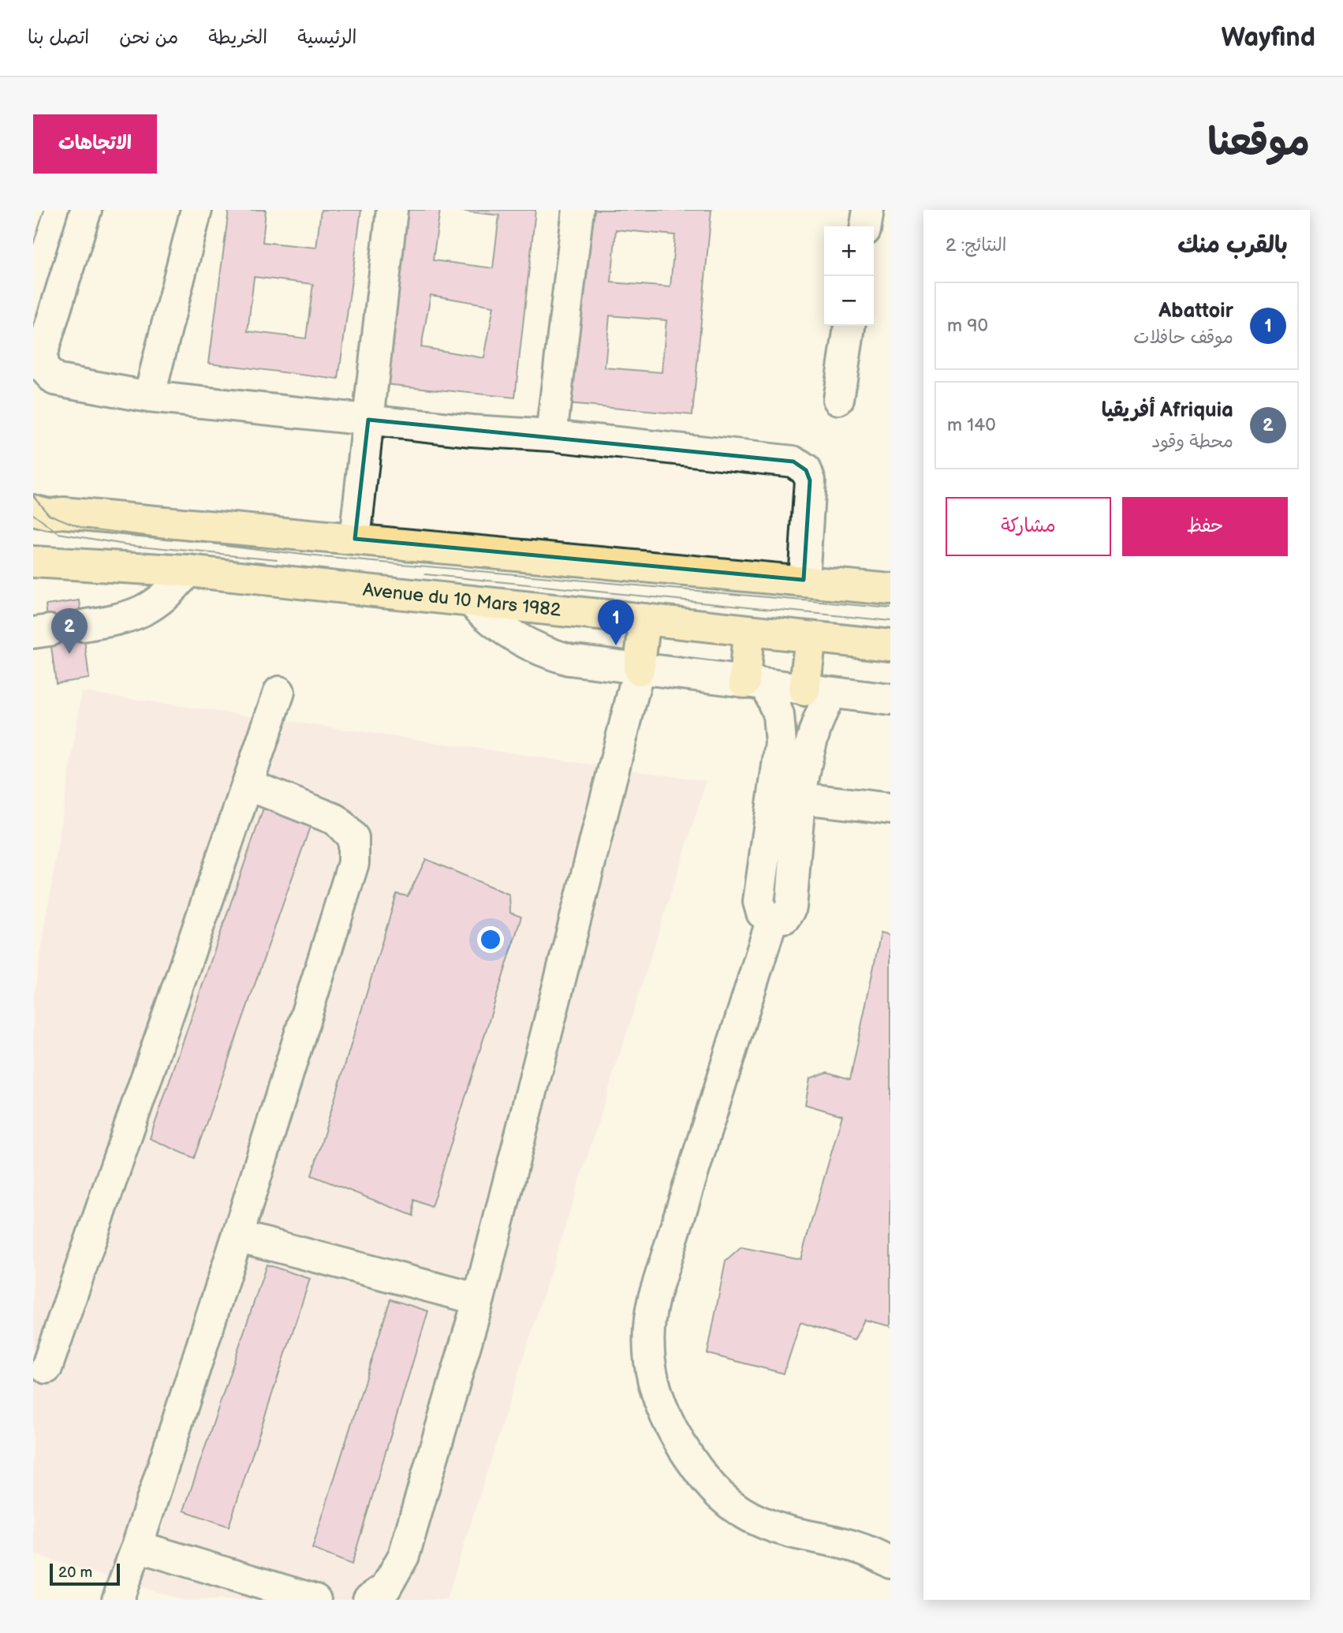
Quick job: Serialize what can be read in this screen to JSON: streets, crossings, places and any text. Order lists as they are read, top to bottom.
{
  "streets": {
    "main road": ["Avenue du 10 Mars 1982"]
  },
  "scale_bar": "20 m",
  "page": {
    "header": "Wayfind",
    "nav": [
      "الرئيسية",
      "الخريطة",
      "من نحن",
      "اتصل بنا"
    ],
    "title": "موقعنا",
    "buttons": [
      "الاتجاهات",
      ["حفظ", "مشاركة"]
    ],
    "heading": ["بالقرب منك", "النتائج: 2"],
    "map_buttons": ["+", "−"],
    "list": [
      {
        "mark": "1",
        "name": "Abattoir",
        "note": "موقف حافلات",
        "value": "90 m"
      },
      {
        "mark": "2",
        "name": "Afriquia أفريقيا",
        "note": "محطة وقود",
        "value": "140 m"
      }
    ],
    "pins": ["1", "2"],
    "scale": "20 m"
  }
}
